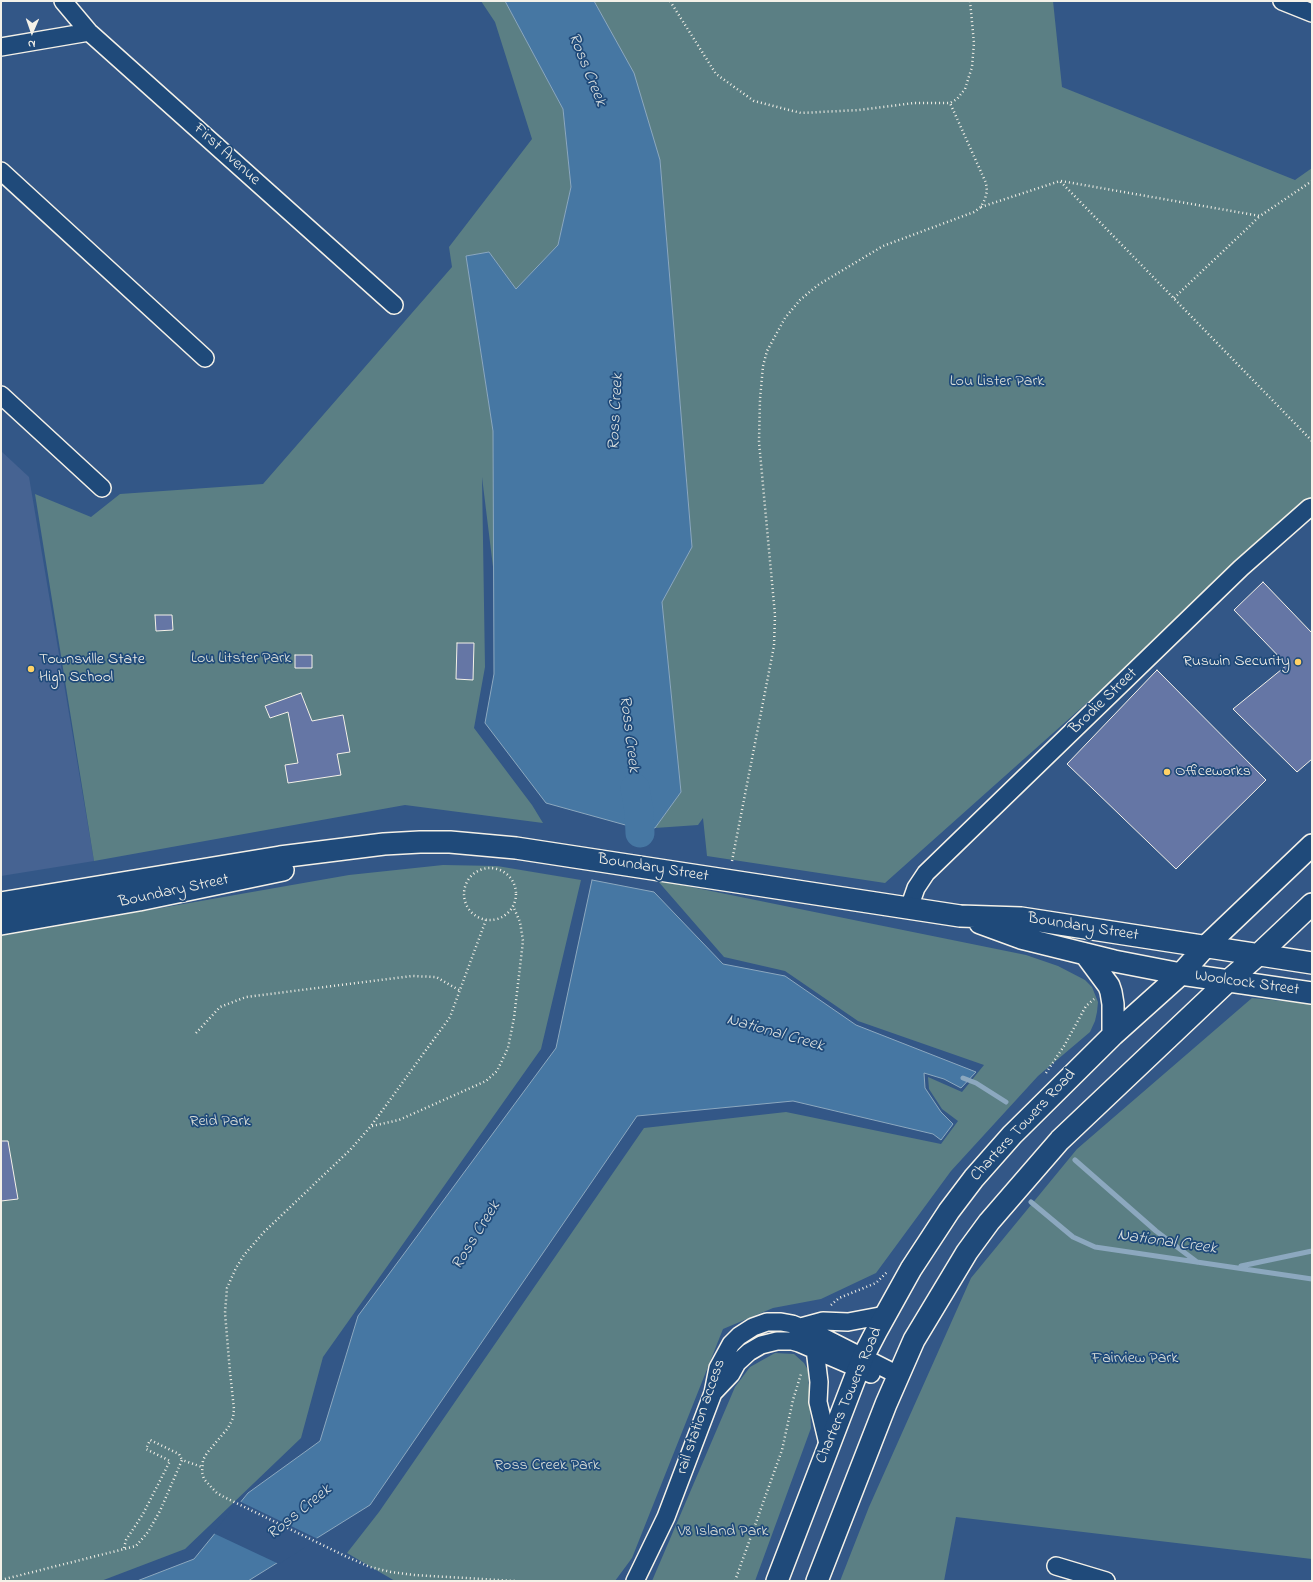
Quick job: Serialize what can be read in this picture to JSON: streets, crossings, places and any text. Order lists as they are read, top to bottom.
{
  "streets": {
    "main road": ["Boundary Street", "Woolcock Street", "Charters Towers Road"],
    "street": ["First Avenue", "Brodie Street", "rail station access"]
  },
  "crossings": [
    ["Brodie Street", "Boundary Street"],
    ["Boundary Street", "Woolcock Street"],
    ["Boundary Street", "Charters Towers Road"],
    ["Woolcock Street", "Charters Towers Road"],
    ["Charters Towers Road", "rail station access"]
  ],
  "water": ["Ross Creek", "National Creek"],
  "parks": [
    "Lou Lister Park",
    "Lou Litster Park",
    "Reid Park",
    "Fairview Park",
    "Ross Creek Park",
    "V8 Island Park"
  ],
  "places": ["Ruswin Security", "Townsville State High School", "Officeworks"],
  "north": "bottom"
}
